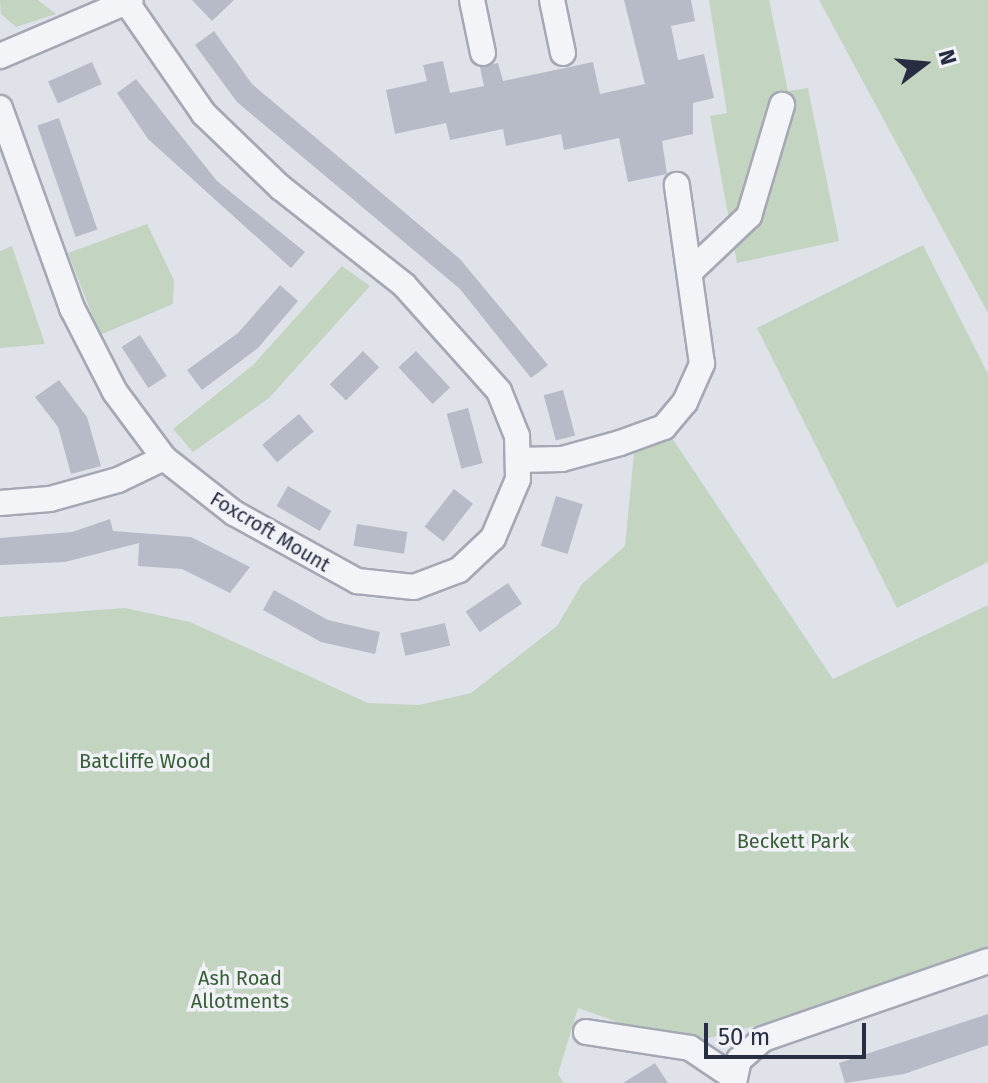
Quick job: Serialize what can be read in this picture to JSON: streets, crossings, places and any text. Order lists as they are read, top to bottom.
{
  "streets": {
    "street": ["Foxcroft Mount"]
  },
  "parks": ["Batcliffe Wood", "Beckett Park", "Ash Road Allotments"],
  "scale_bar": "50 m",
  "north": "right"
}
